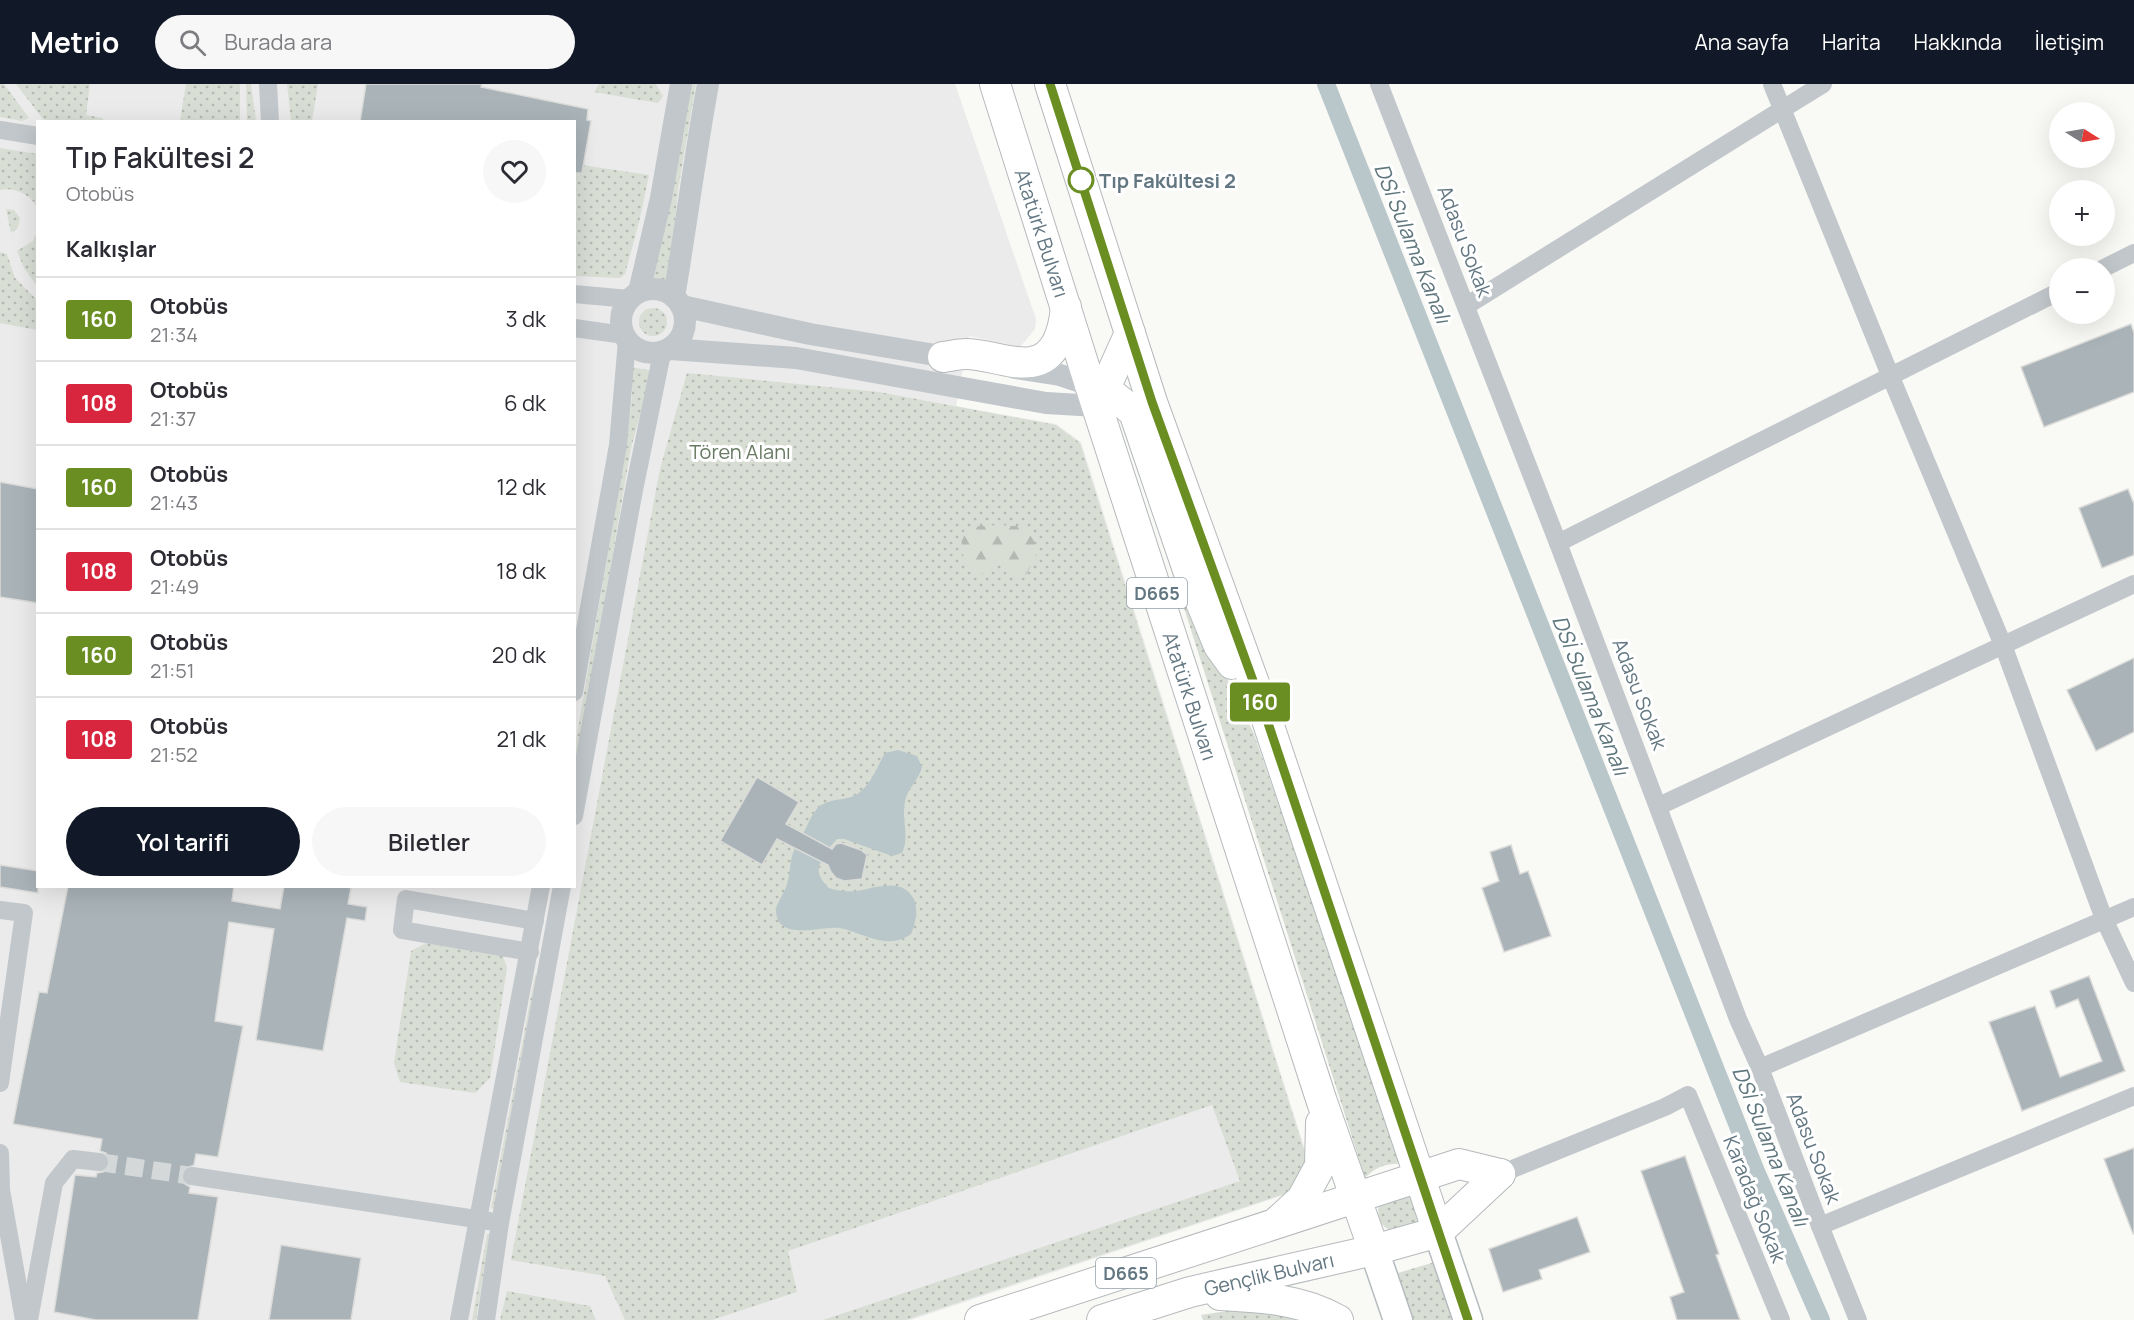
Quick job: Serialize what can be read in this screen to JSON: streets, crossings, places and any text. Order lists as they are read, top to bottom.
{
  "streets": {
    "highway": ["Atatürk Bulvarı", "D665", "Gençlik Bulvarı"],
    "street": ["Adasu Sokak", "Karadağ Sokak"]
  },
  "crossings": [
    ["Atatürk Bulvarı", "D665"],
    ["Atatürk Bulvarı", "Gençlik Bulvarı"],
    ["D665", "Gençlik Bulvarı"]
  ],
  "water": ["DSİ Sulama Kanalı"],
  "parks": ["Tören Alanı"],
  "places": ["Tıp Fakültesi 2"],
  "lines": ["bus line 160"],
  "north": "right",
  "page": {
    "header": "Metrio",
    "search": "Burada ara",
    "nav": [
      "Ana sayfa",
      "Harita",
      "Hakkında",
      "İletişim"
    ],
    "on_map": "160",
    "map_buttons": ["+", "−"],
    "heading": [
      ["Tıp Fakültesi 2", "Otobüs"],
      "Kalkışlar"
    ],
    "list": [
      {
        "mark": "160",
        "name": "Otobüs",
        "note": "21:34",
        "value": "3 dk"
      },
      {
        "mark": "108",
        "name": "Otobüs",
        "note": "21:37",
        "value": "6 dk"
      },
      {
        "mark": "160",
        "name": "Otobüs",
        "note": "21:43",
        "value": "12 dk"
      },
      {
        "mark": "108",
        "name": "Otobüs",
        "note": "21:49",
        "value": "18 dk"
      },
      {
        "mark": "160",
        "name": "Otobüs",
        "note": "21:51",
        "value": "20 dk"
      },
      {
        "mark": "108",
        "name": "Otobüs",
        "note": "21:52",
        "value": "21 dk"
      }
    ],
    "buttons": ["Yol tarifi", "Biletler"]
  }
}
